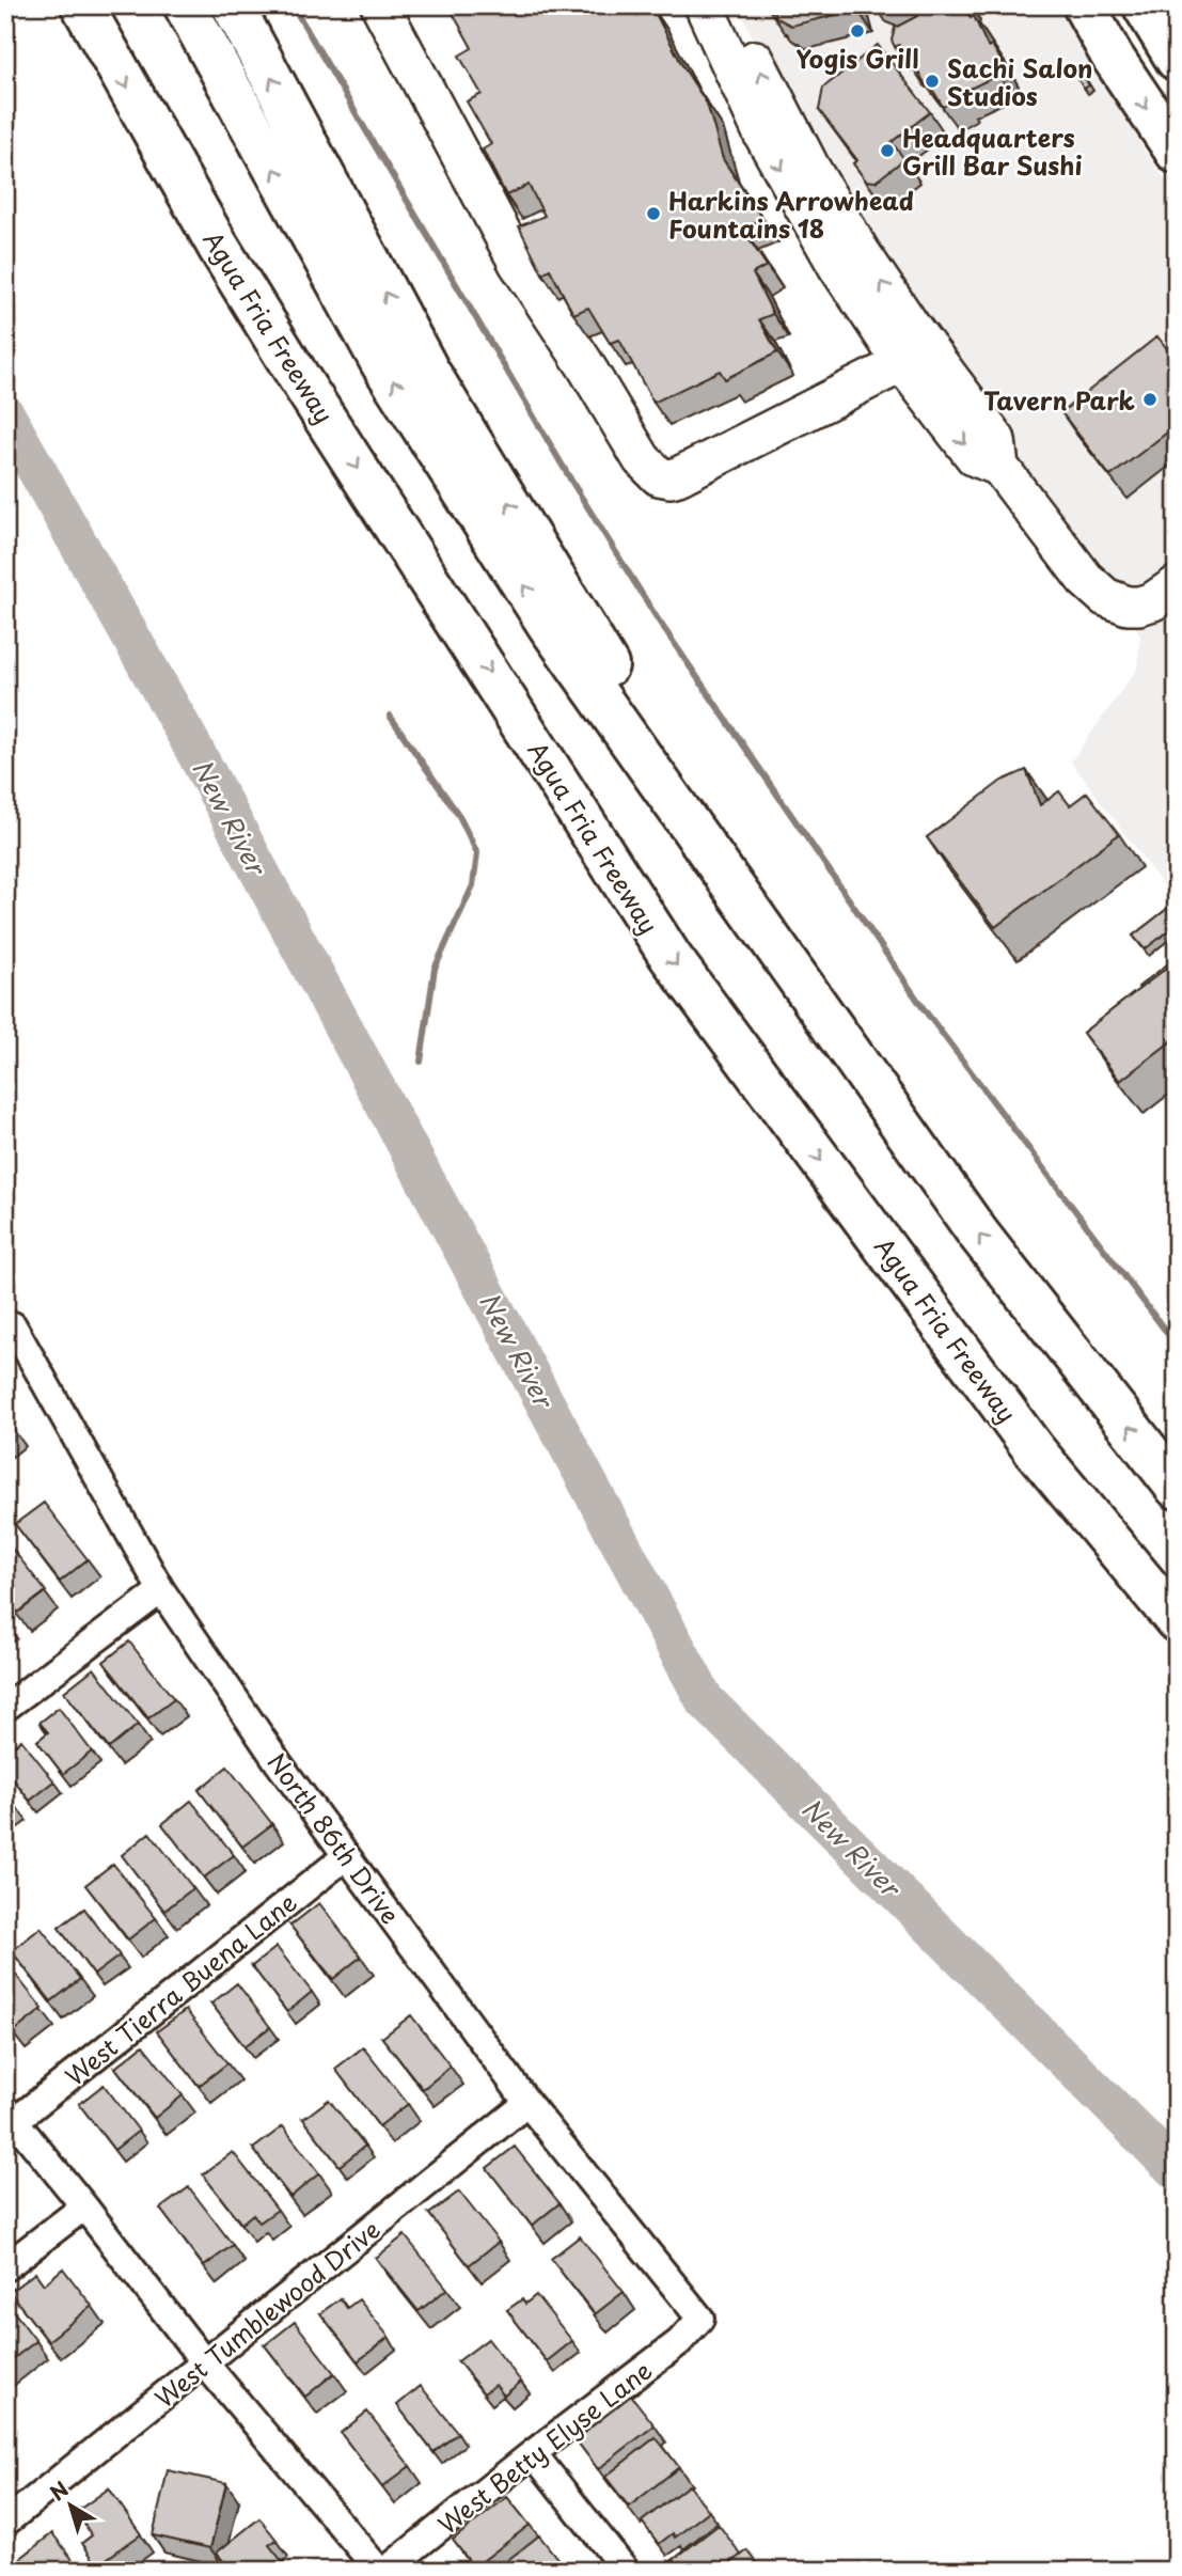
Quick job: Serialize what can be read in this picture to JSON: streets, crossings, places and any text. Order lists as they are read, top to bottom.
{
  "streets": {
    "main road": ["Agua Fria Freeway"],
    "street": [
      "North 86th Drive",
      "West Tierra Buena Lane",
      "West Tumblewood Drive",
      "West Betty Elyse Lane"
    ]
  },
  "crossings": [
    ["North 86th Drive", "West Tierra Buena Lane"],
    ["North 86th Drive", "West Tumblewood Drive"],
    ["North 86th Drive", "West Betty Elyse Lane"]
  ],
  "water": ["New River"],
  "places": [
    "Yogis Grill",
    "Sachi Salon Studios",
    "Headquarters Grill Bar Sushi",
    "Harkins Arrowhead Fountains 18",
    "Tavern Park"
  ],
  "north": "top left"
}
